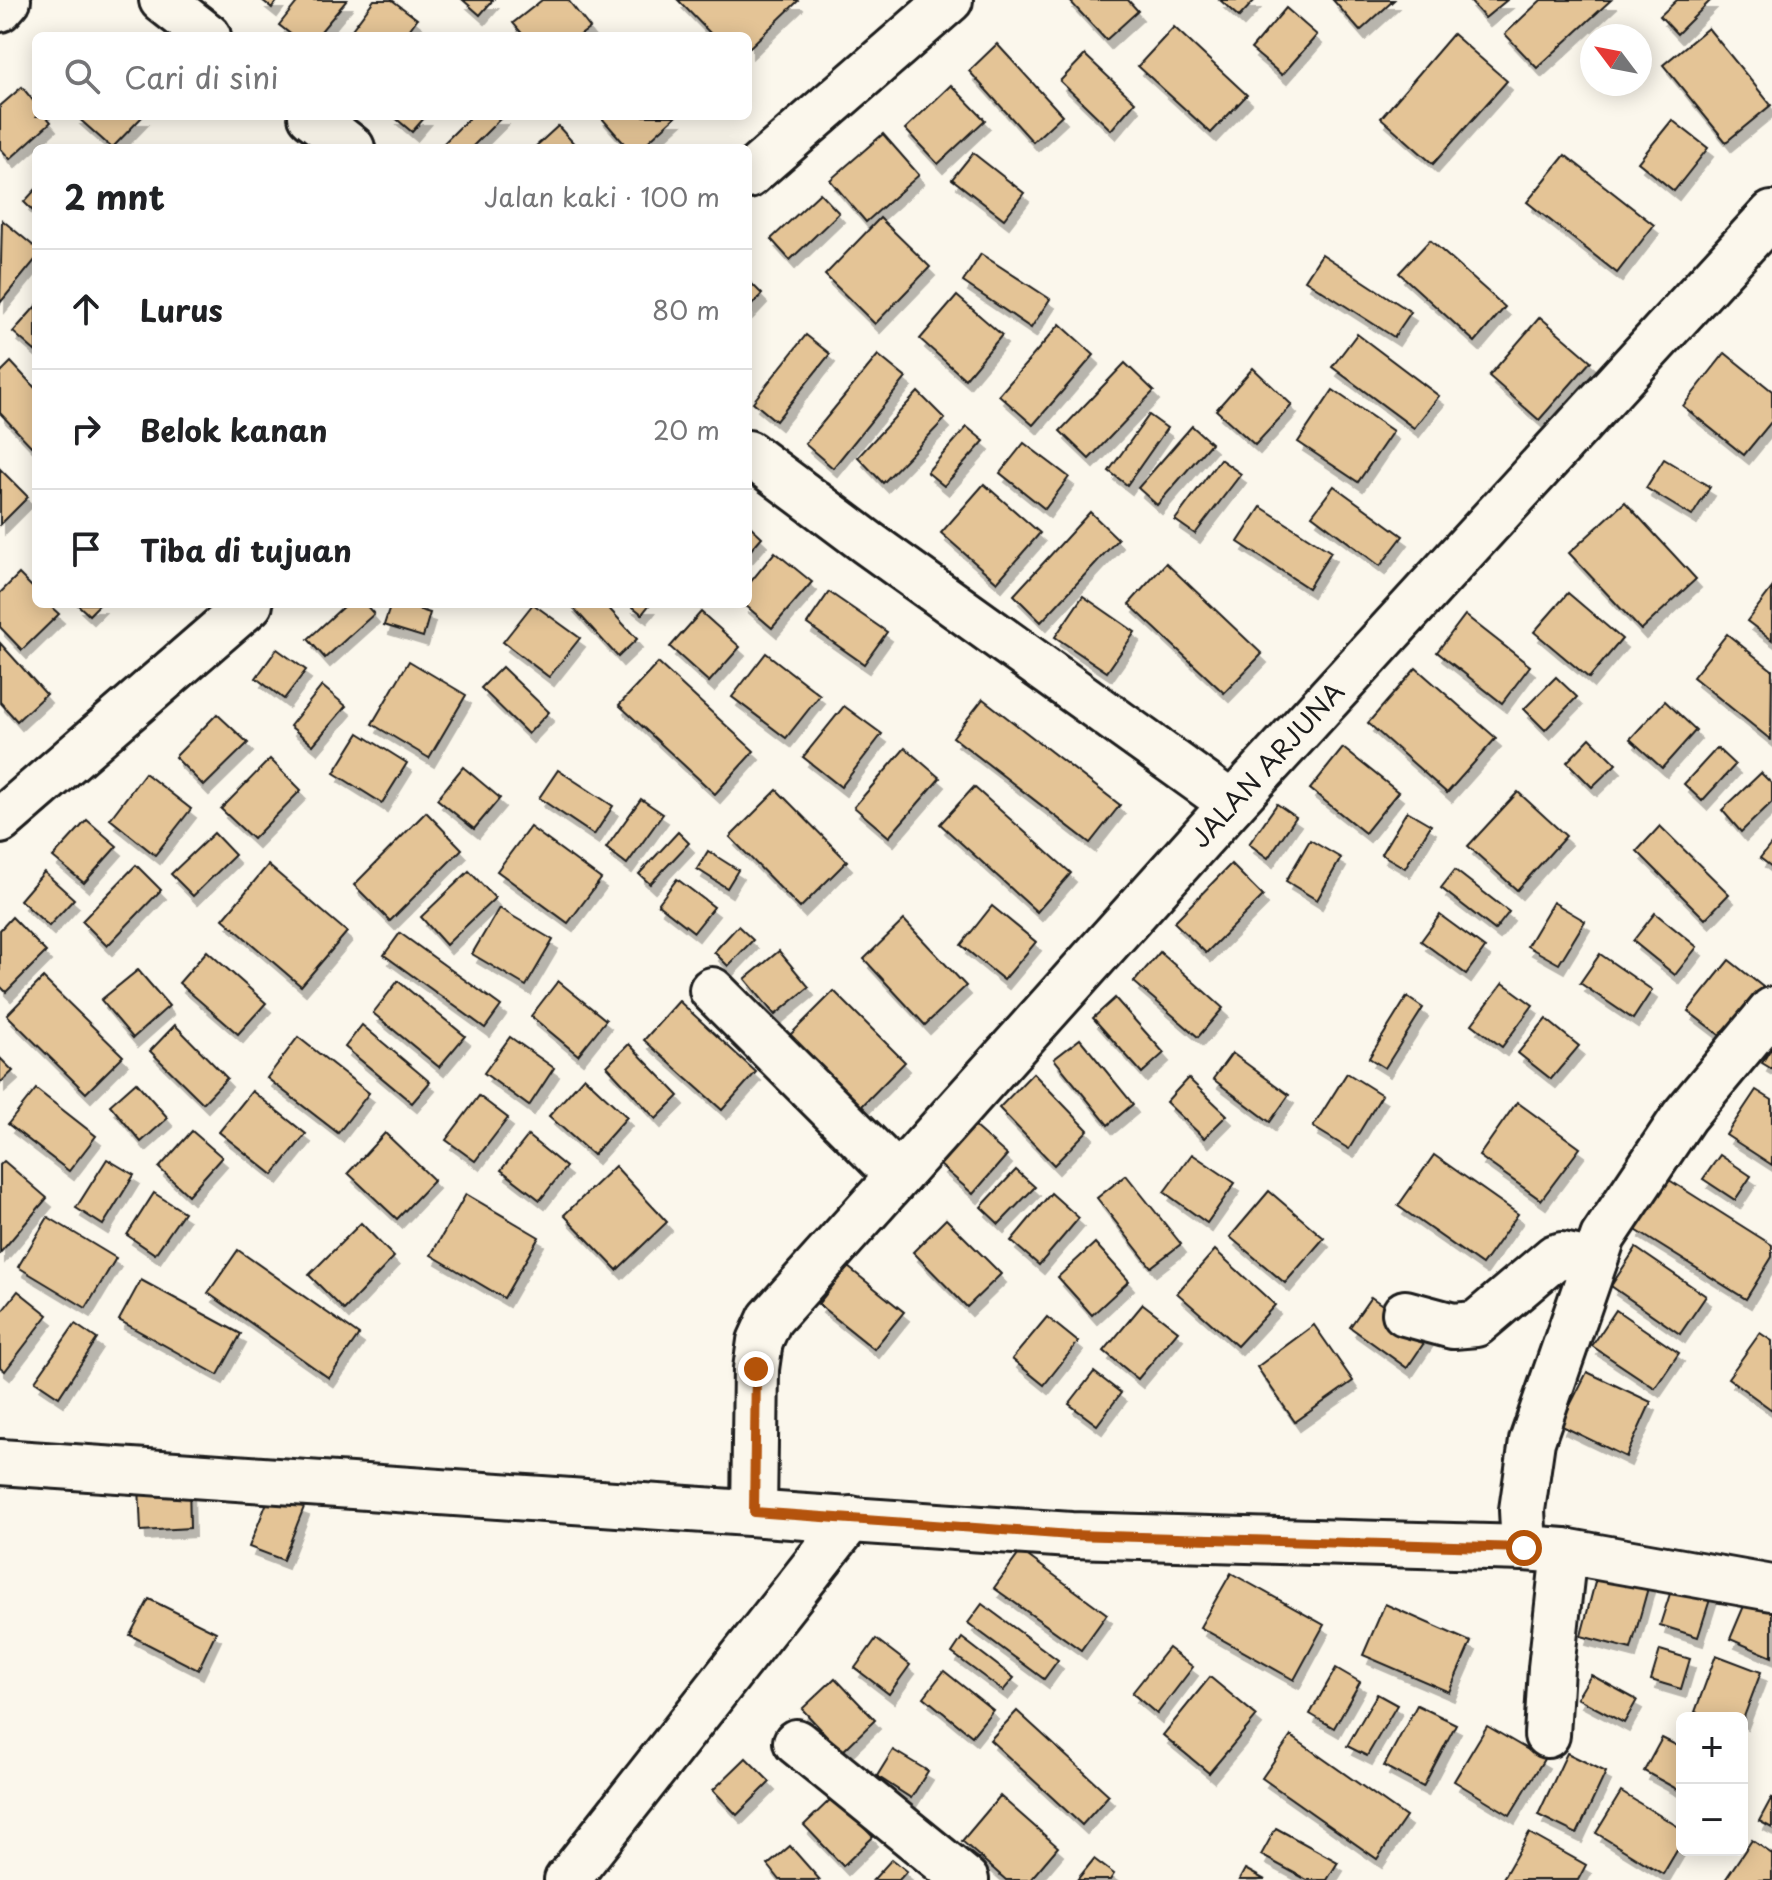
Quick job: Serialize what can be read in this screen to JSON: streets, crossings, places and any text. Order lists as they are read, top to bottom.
{
  "streets": {
    "street": ["JALAN ARJUNA"]
  },
  "north": "top left",
  "page": {
    "search": "Cari di sini",
    "heading": ["2 mnt", "Jalan kaki · 100 m"],
    "list": [
      ["Lurus", "80 m"],
      ["Belok kanan", "20 m"],
      "Tiba di tujuan"
    ],
    "map_buttons": ["+", "−"]
  }
}
